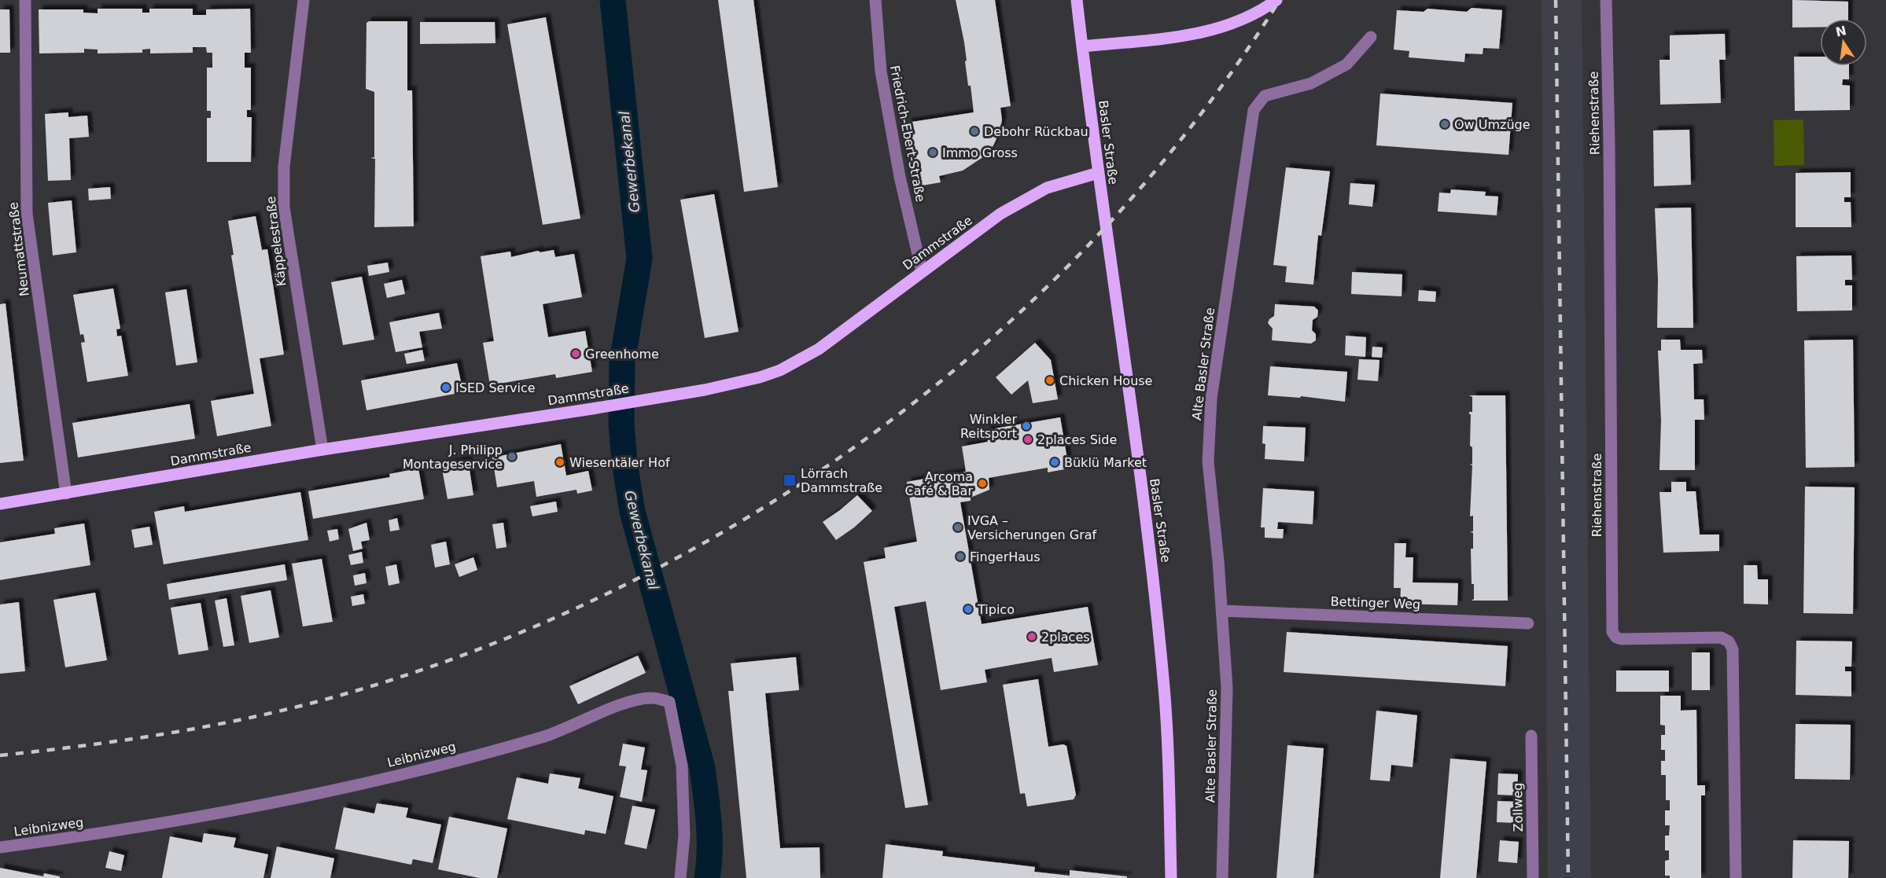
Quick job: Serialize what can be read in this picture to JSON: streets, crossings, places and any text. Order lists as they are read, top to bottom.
{
  "streets": {
    "main road": ["Basler Straße", "Dammstraße"],
    "street": [
      "Riehenstraße",
      "Friedrich-Ebert-Straße",
      "Käppelestraße",
      "Neumattstraße",
      "Alte Basler Straße",
      "Bettinger Weg",
      "Leibnizweg",
      "Zollweg"
    ]
  },
  "crossings": [
    ["Friedrich-Ebert-Straße", "Dammstraße"],
    ["Basler Straße", "Dammstraße"],
    ["Käppelestraße", "Dammstraße"],
    ["Dammstraße", "Neumattstraße"],
    ["Alte Basler Straße", "Bettinger Weg"]
  ],
  "water": ["Gewerbekanal"],
  "places": {
    "other": [
      "Ow Umzüge",
      "Debohr Rückbau",
      "Immo Gross",
      "Greenhome",
      "Chicken House",
      "ISED Service",
      "Winkler Reitsport",
      "2places Side",
      "J. Philipp Montageservice",
      "Wiesentäler Hof",
      "Büklü Market",
      "Arcoma Café & Bar",
      "IVGA – Versicherungen Graf",
      "FingerHaus",
      "Tipico",
      "2places"
    ],
    "transit": ["Lörrach Dammstraße"]
  },
  "north": "top"
}
